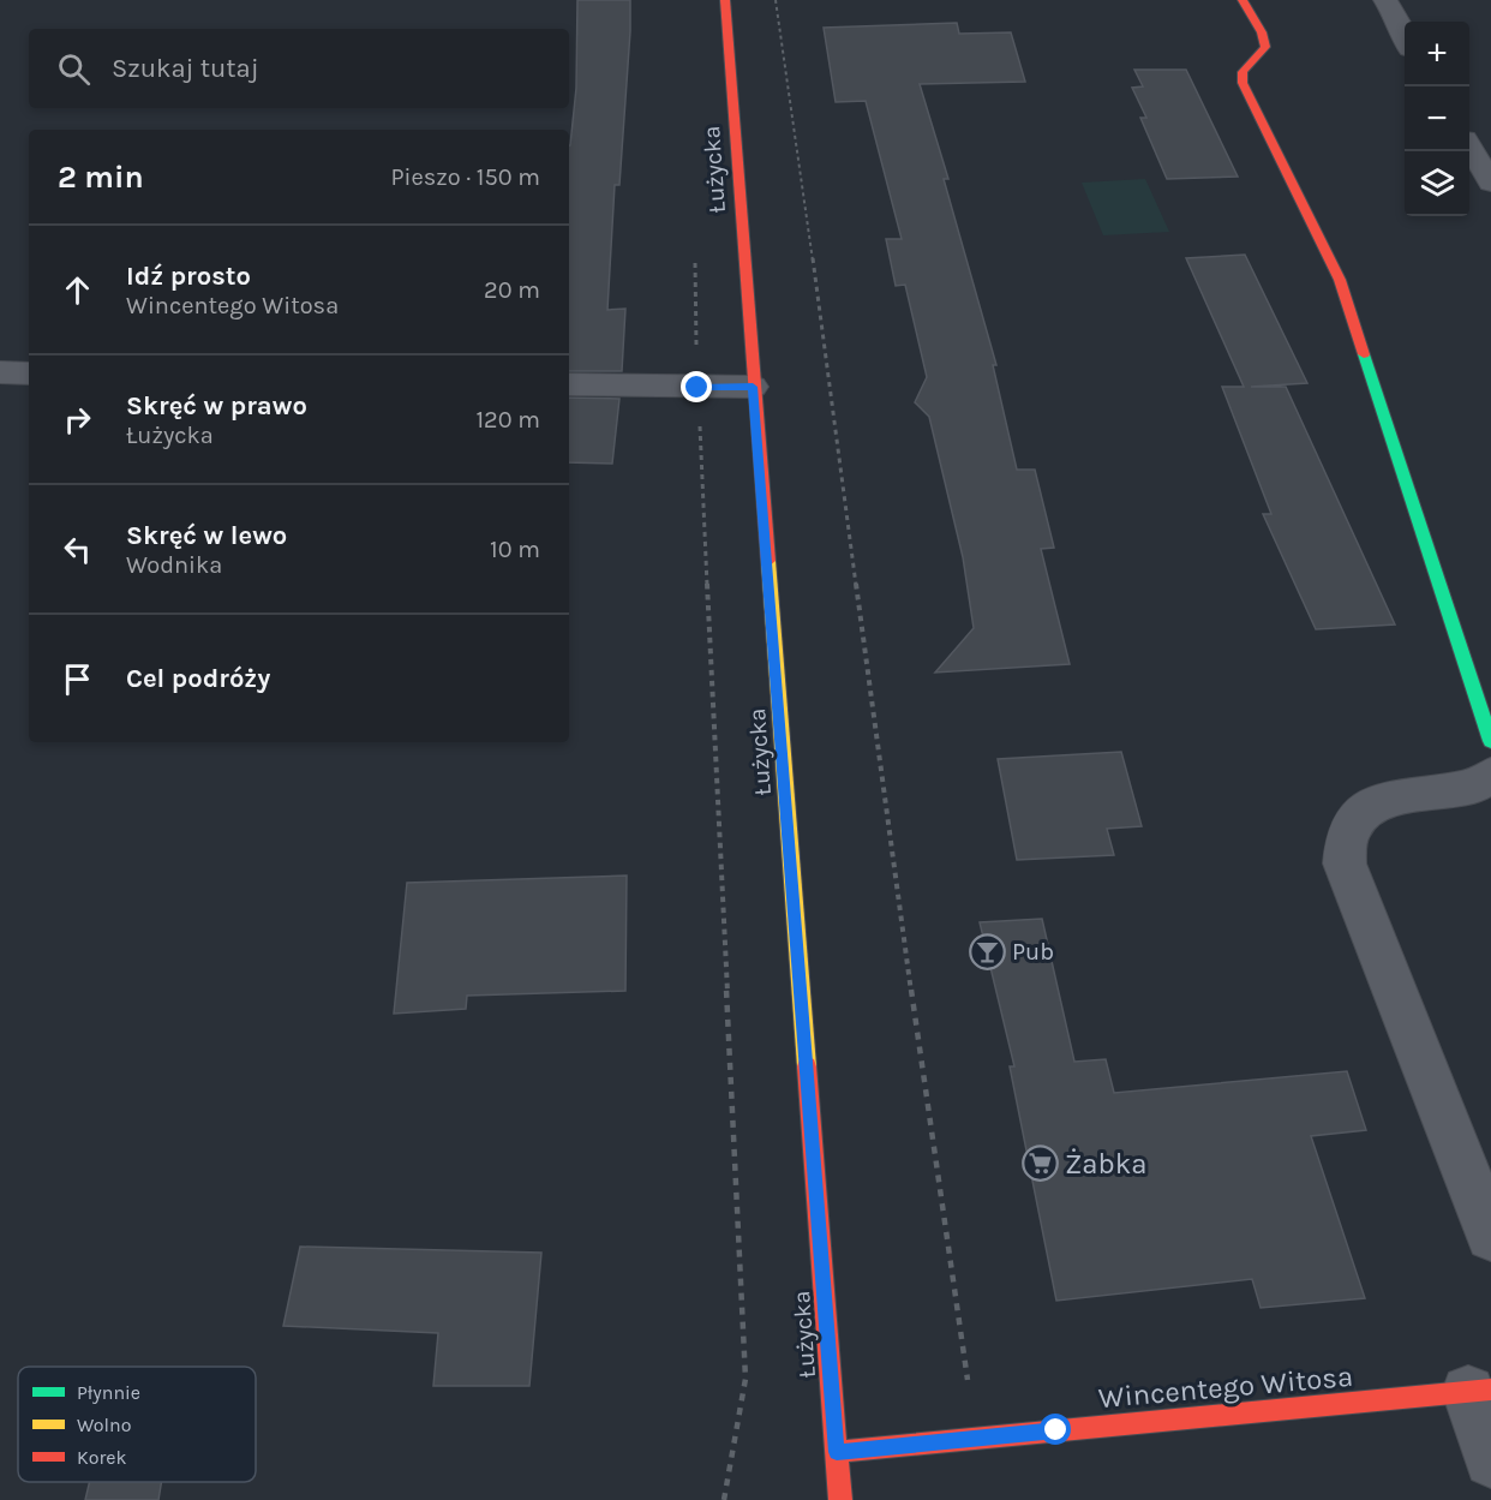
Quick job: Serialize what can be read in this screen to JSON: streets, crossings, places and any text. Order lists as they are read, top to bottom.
{
  "streets": {
    "street": ["Łużycka", "Wincentego Witosa"]
  },
  "crossings": [
    ["Łużycka", "Wincentego Witosa"]
  ],
  "places": {
    "bar": ["Pub"],
    "supermarket": ["Żabka"]
  },
  "legend": ["Płynnie", "Wolno", "Korek"],
  "page": {
    "map_buttons": ["+", "−"],
    "search": "Szukaj tutaj",
    "heading": ["2 min", "Pieszo · 150 m"],
    "list": [
      ["Idź prosto", "Wincentego Witosa", "20 m"],
      ["Skręć w prawo", "Łużycka", "120 m"],
      ["Skręć w lewo", "Wodnika", "10 m"],
      "Cel podróży"
    ]
  }
}
